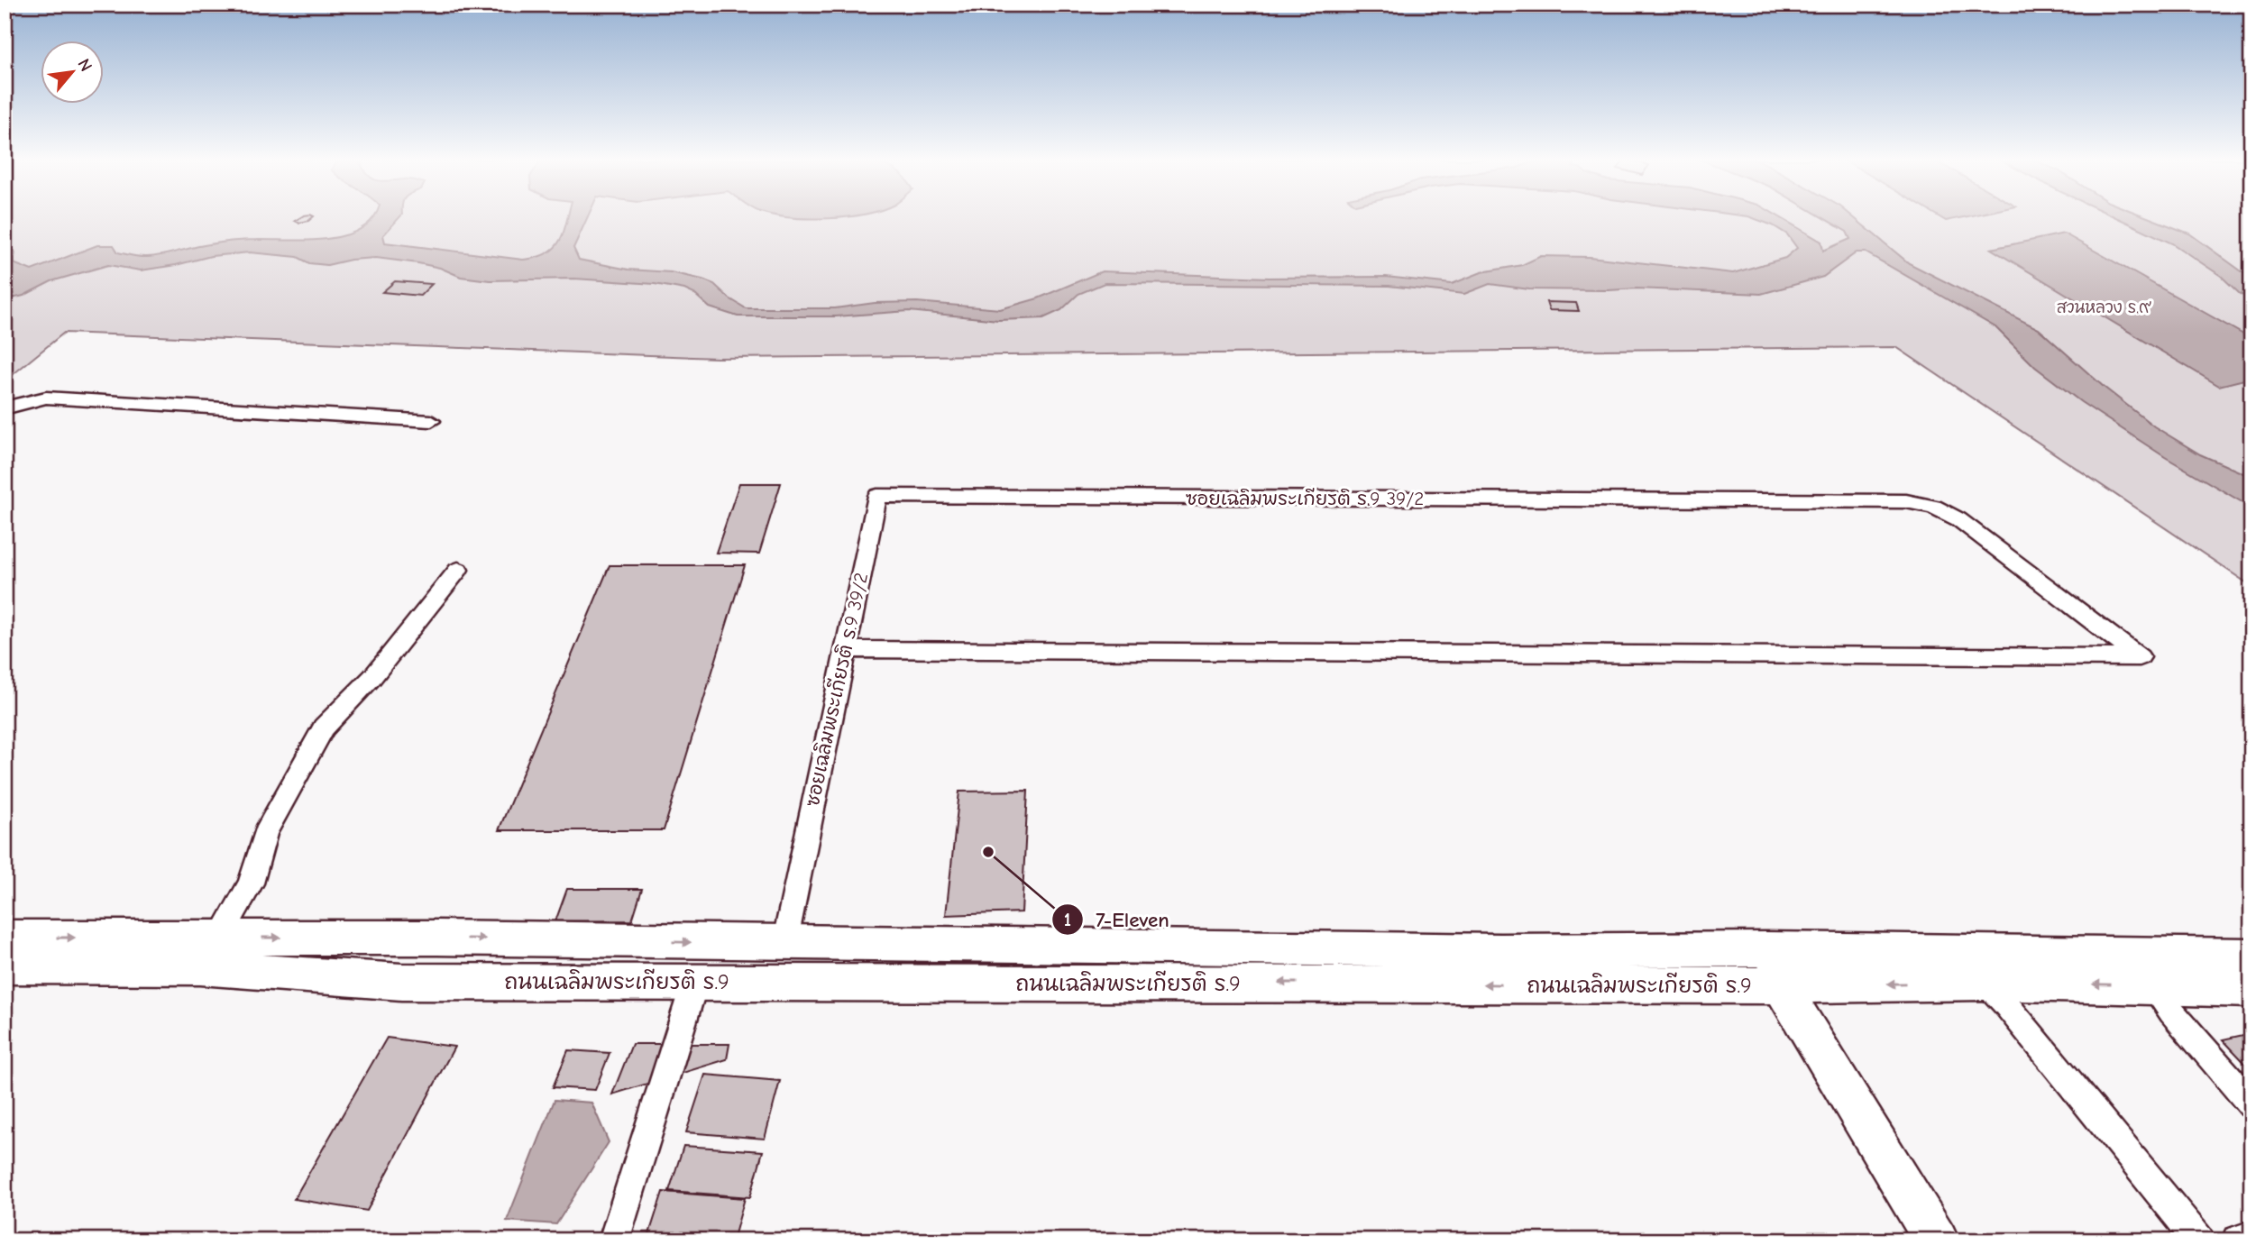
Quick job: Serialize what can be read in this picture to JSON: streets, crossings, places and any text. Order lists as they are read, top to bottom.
{
  "streets": {
    "main road": ["ถนนเฉลิมพระเกียรติ ร.9"],
    "street": ["ซอยเฉลิมพระเกียรติ ร.9 39/2"]
  },
  "crossings": [
    ["ซอยเฉลิมพระเกียรติ ร.9 39/2", "ถนนเฉลิมพระเกียรติ ร.9"]
  ],
  "parks": ["สวนหลวง ร.๙"],
  "places": ["7-Eleven"],
  "north": "top right"
}
